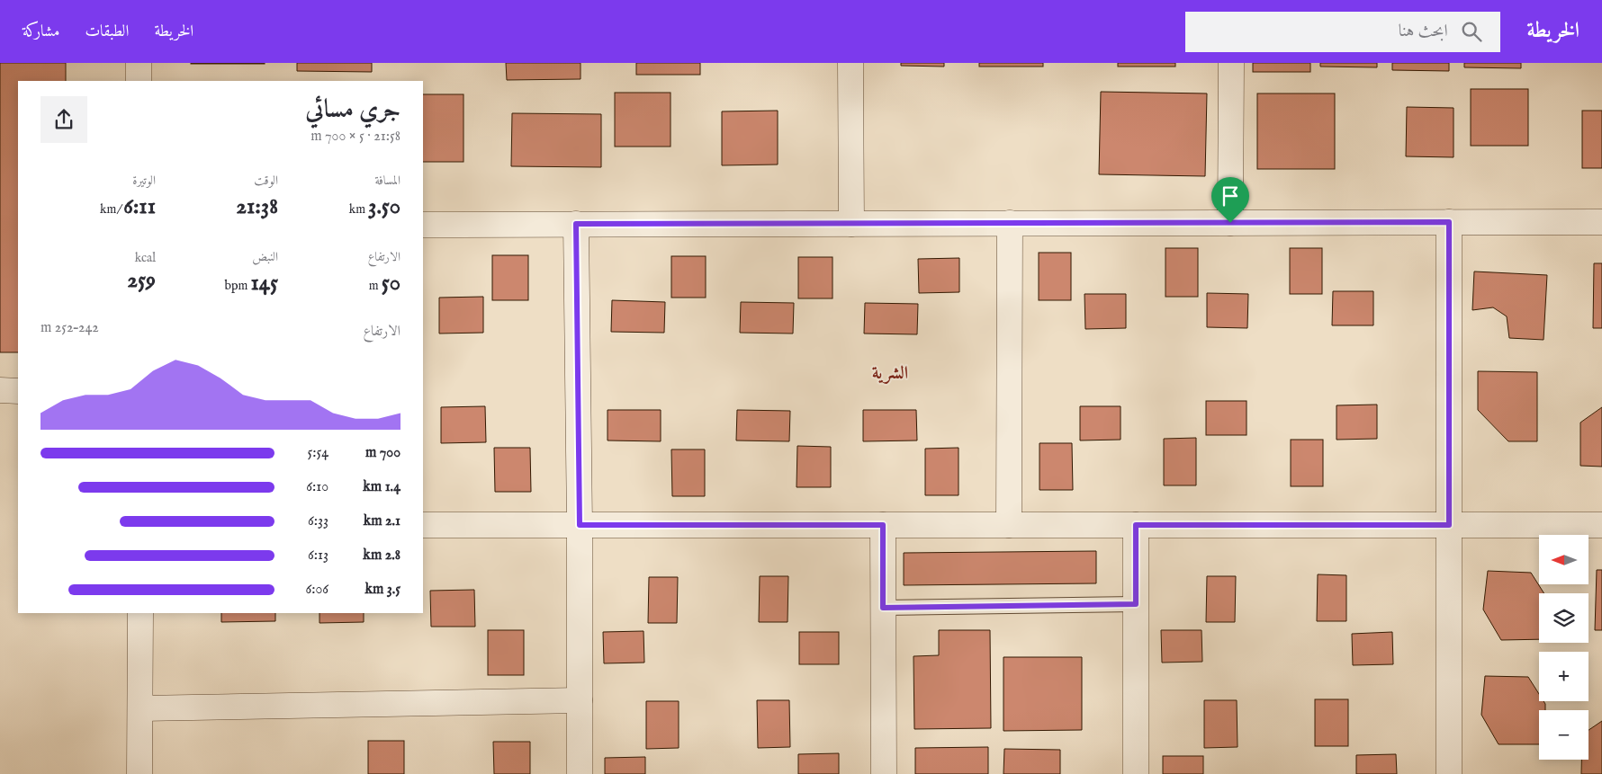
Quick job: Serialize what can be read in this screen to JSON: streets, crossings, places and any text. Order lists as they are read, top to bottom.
{
  "districts": ["الشرية"],
  "north": "left",
  "page": {
    "header": "الخريطة",
    "search": "ابحث هنا",
    "nav": ["الخريطة", "الطبقات", "مشاركة"],
    "heading": ["جري مسائي", "21:58 · 5 × 700 m"],
    "stats": [
      ["المسافة", "3.50 km"],
      ["الوقت", "21:38"],
      ["الوتيرة", "6:11 /km"],
      ["الارتفاع", "50 m"],
      ["النبض", "145 bpm"],
      ["kcal", "259"]
    ],
    "chart": ["الارتفاع", "242–252 m"],
    "list": [
      {
        "name": "700 m",
        "note": "5:54"
      },
      {
        "name": "1.4 km",
        "note": "6:10"
      },
      {
        "name": "2.1 km",
        "note": "6:33"
      },
      {
        "name": "2.8 km",
        "note": "6:13"
      },
      {
        "name": "3.5 km",
        "note": "6:06"
      }
    ],
    "map_buttons": ["+", "−"]
  }
}
